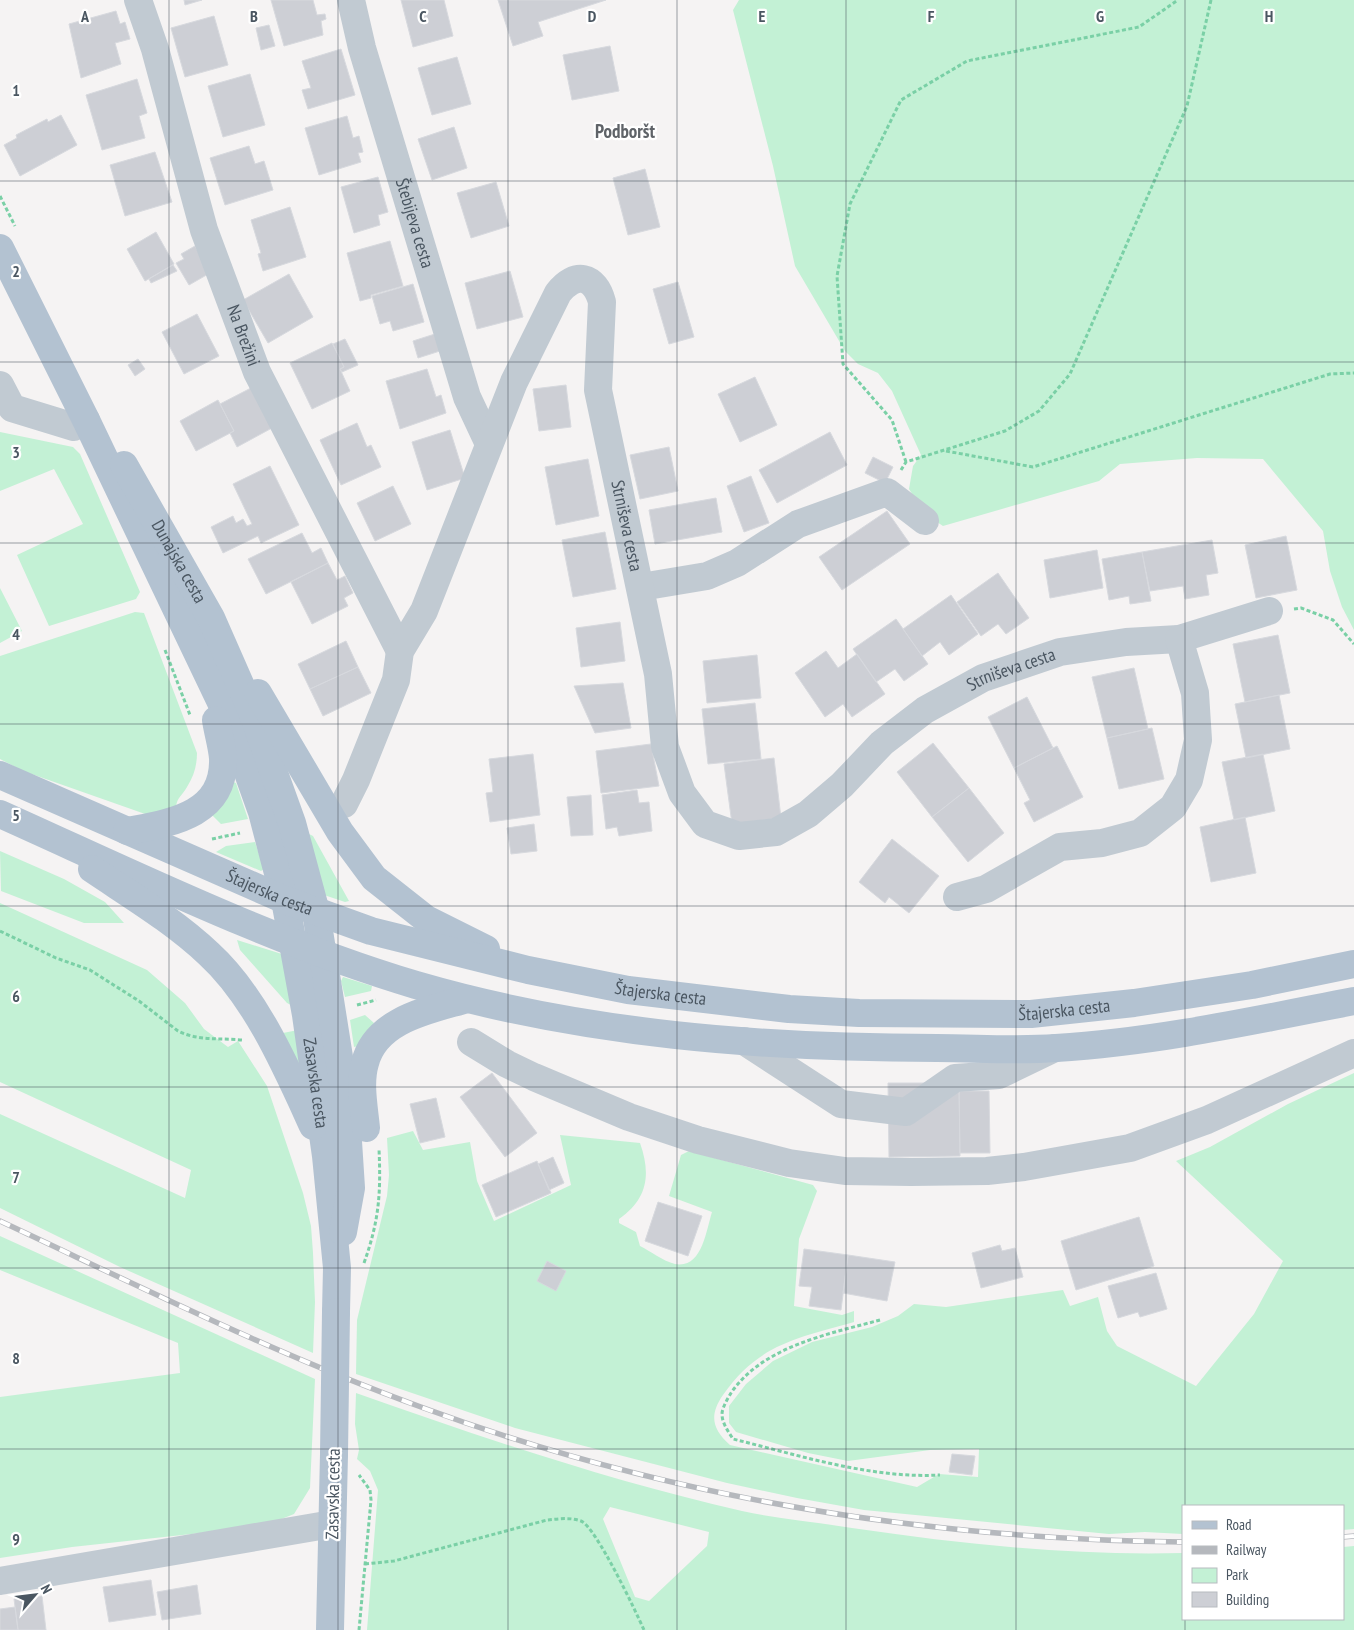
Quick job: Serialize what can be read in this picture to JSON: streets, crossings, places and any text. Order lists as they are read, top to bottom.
{
  "streets": {
    "main road": ["Dunajska cesta", "Štajerska cesta", "Zasavska cesta"],
    "street": ["Štebijeva cesta", "Na Brežini", "Strniševa cesta"]
  },
  "crossings": [
    ["Štebijeva cesta", "Strniševa cesta"],
    ["Na Brežini", "Strniševa cesta"],
    ["Dunajska cesta", "Štajerska cesta"],
    ["Dunajska cesta", "Zasavska cesta"],
    ["Štajerska cesta", "Zasavska cesta"]
  ],
  "districts": ["Podboršt"],
  "legend": [
    "Road",
    "Railway",
    "Park",
    "Building"
  ],
  "north": "top right",
  "grid": {
    "columns": [
      "A",
      "B",
      "C",
      "D",
      "E",
      "F",
      "G",
      "H"
    ],
    "rows": [
      "1",
      "2",
      "3",
      "4",
      "5",
      "6",
      "7",
      "8",
      "9"
    ]
  }
}
